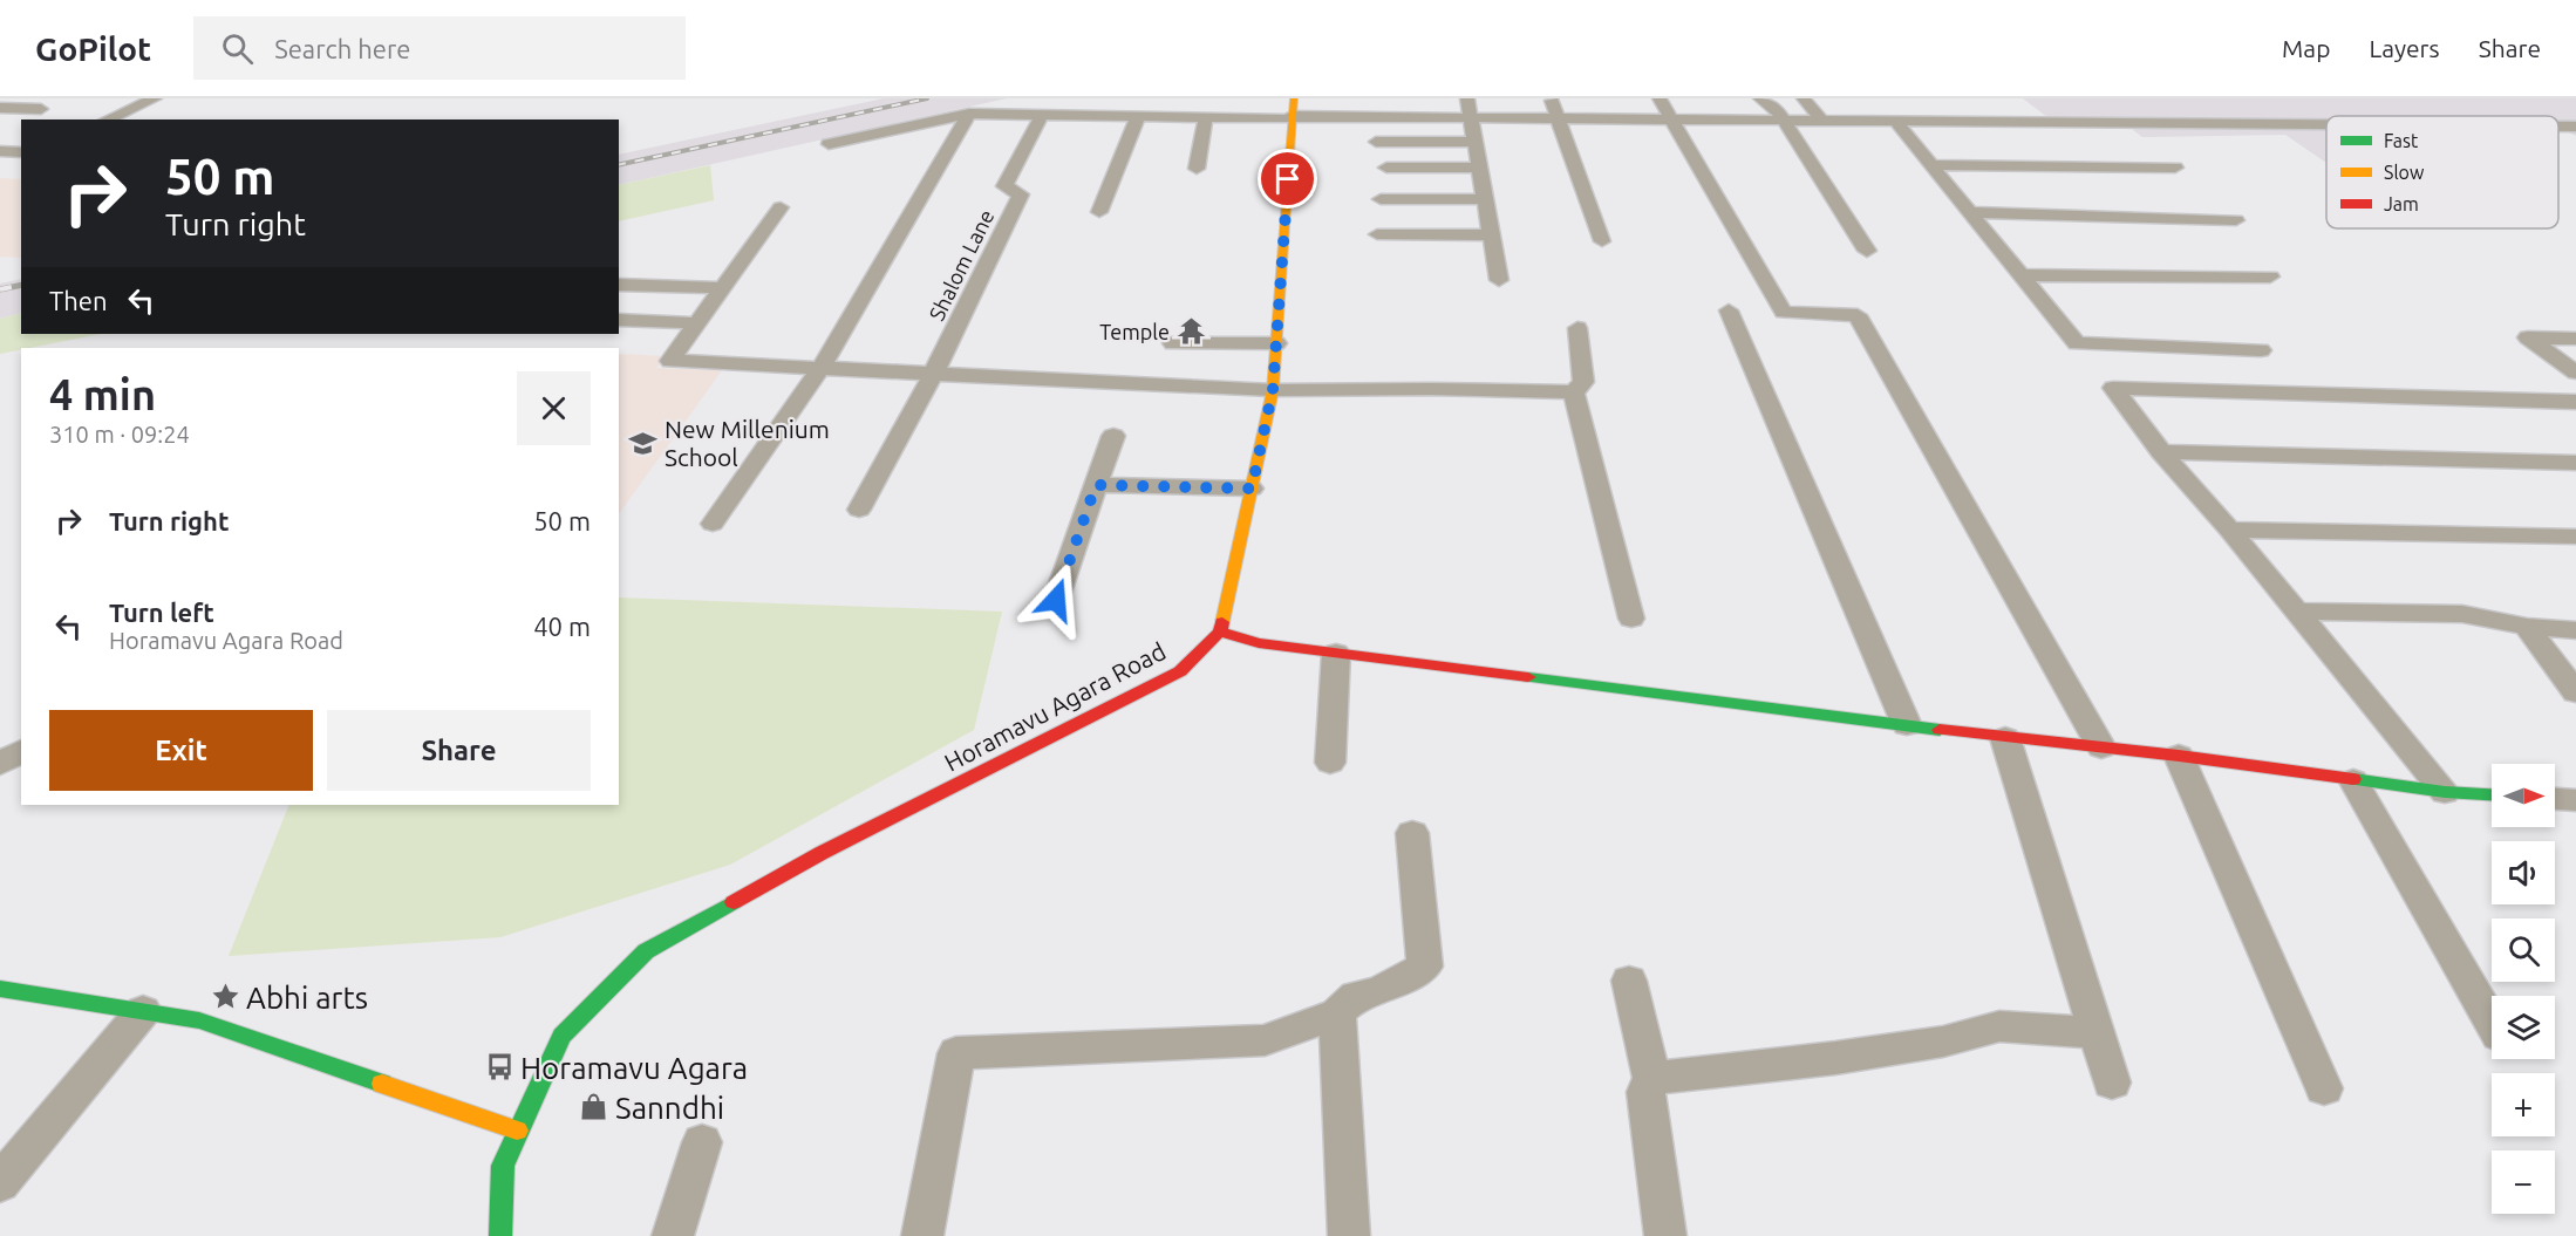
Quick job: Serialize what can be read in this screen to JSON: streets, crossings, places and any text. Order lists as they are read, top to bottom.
{
  "streets": {
    "street": ["Shalom Lane", "Horamavu Agara Road"]
  },
  "places": {
    "temple": ["Temple"],
    "school or university": ["New Millenium School"],
    "place": ["Abhi arts"],
    "bus stop": ["Horamavu Agara"],
    "shop": ["Sanndhi"]
  },
  "legend": ["Fast", "Slow", "Jam"],
  "north": "right",
  "page": {
    "header": "GoPilot",
    "search": "Search here",
    "nav": ["Map", "Layers", "Share"],
    "turn": ["50 m", "Turn right"],
    "then": "Then",
    "heading": ["4 min", "310 m · 09:24"],
    "list": [
      {
        "name": "Turn right",
        "value": "50 m"
      },
      {
        "name": "Turn left",
        "note": "Horamavu Agara Road",
        "value": "40 m"
      }
    ],
    "buttons": ["Exit", "Share"],
    "map_buttons": ["+", "−"]
  }
}
